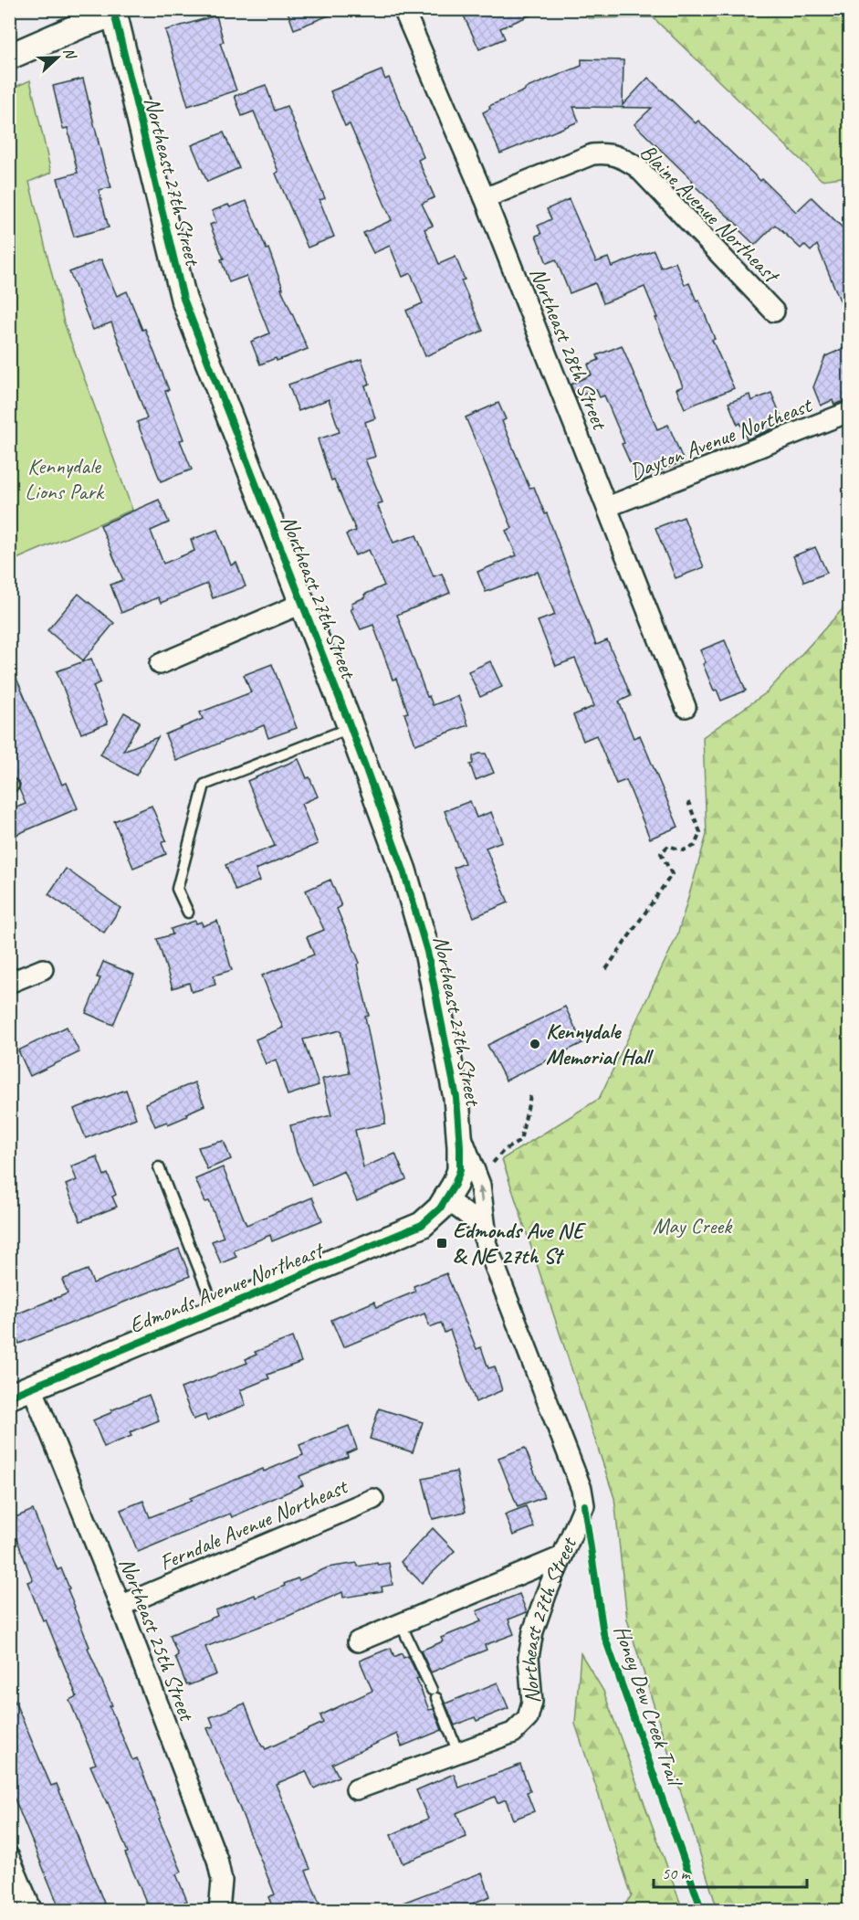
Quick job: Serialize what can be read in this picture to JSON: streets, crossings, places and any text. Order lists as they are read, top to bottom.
{
  "streets": {
    "street": [
      "Northeast 27th Street",
      "Blaine Avenue Northeast",
      "Northeast 28th Street",
      "Dayton Avenue Northeast",
      "Edmonds Avenue Northeast",
      "Ferndale Avenue Northeast",
      "Northeast 25th Street"
    ],
    "cycle path": ["Honey Dew Creek Trail"]
  },
  "crossings": [
    ["Northeast 27th Street", "Edmonds Avenue Northeast"],
    ["Northeast 27th Street", "Honey Dew Creek Trail"],
    ["Blaine Avenue Northeast", "Northeast 28th Street"],
    ["Northeast 28th Street", "Dayton Avenue Northeast"],
    ["Edmonds Avenue Northeast", "Northeast 25th Street"],
    ["Ferndale Avenue Northeast", "Northeast 25th Street"]
  ],
  "parks": ["Kennydale Lions Park", "May Creek"],
  "places": {
    "other": ["Kennydale Memorial Hall"],
    "transit": ["Edmonds Ave NE & NE 27th St"]
  },
  "scale_bar": "50 m",
  "north": "right"
}
